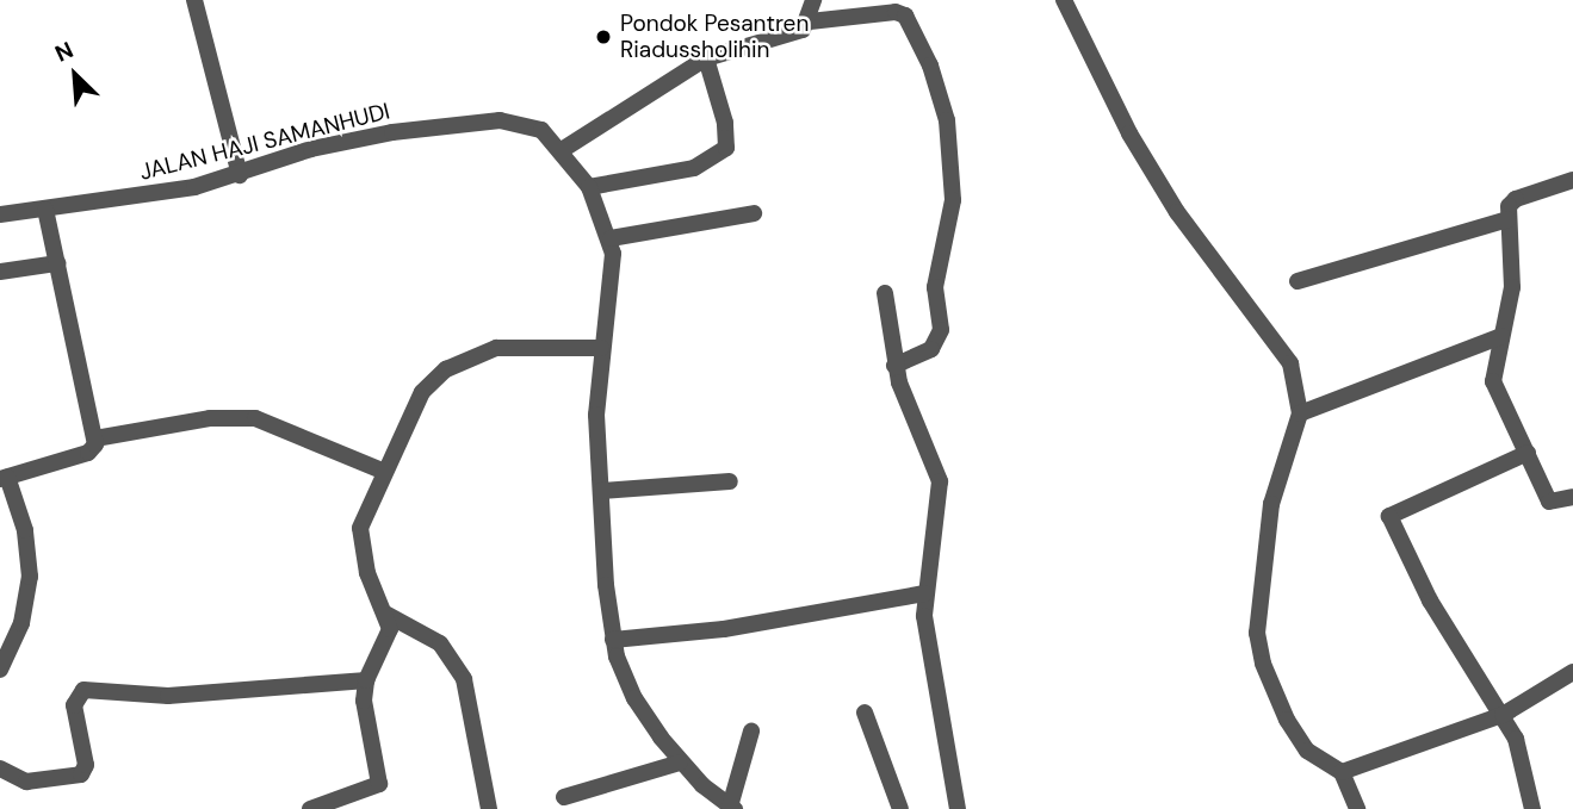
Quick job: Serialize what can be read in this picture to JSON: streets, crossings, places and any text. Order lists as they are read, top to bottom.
{
  "streets": {
    "street": ["JALAN HAJI SAMANHUDI"]
  },
  "places": ["Pondok Pesantren Riadussholihin"],
  "north": "top left"
}
